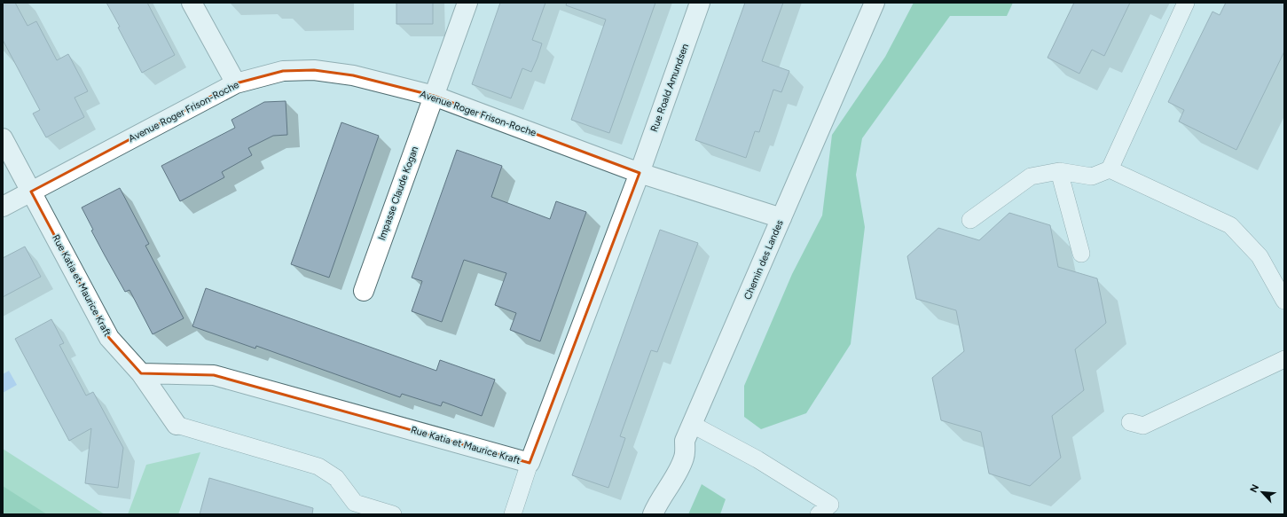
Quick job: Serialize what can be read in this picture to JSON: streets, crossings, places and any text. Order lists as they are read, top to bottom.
{
  "streets": {
    "street": [
      "Rue Roald Amundsen",
      "Avenue Roger Frison-Roche",
      "Impasse Claude Kogan",
      "Chemin des Landes",
      "Rue Katia et Maurice Kraft"
    ]
  },
  "crossings": [
    ["Rue Roald Amundsen", "Avenue Roger Frison-Roche"],
    ["Rue Roald Amundsen", "Rue Katia et Maurice Kraft"],
    ["Avenue Roger Frison-Roche", "Impasse Claude Kogan"],
    ["Avenue Roger Frison-Roche", "Chemin des Landes"],
    ["Avenue Roger Frison-Roche", "Rue Katia et Maurice Kraft"]
  ],
  "north": "top left"
}
